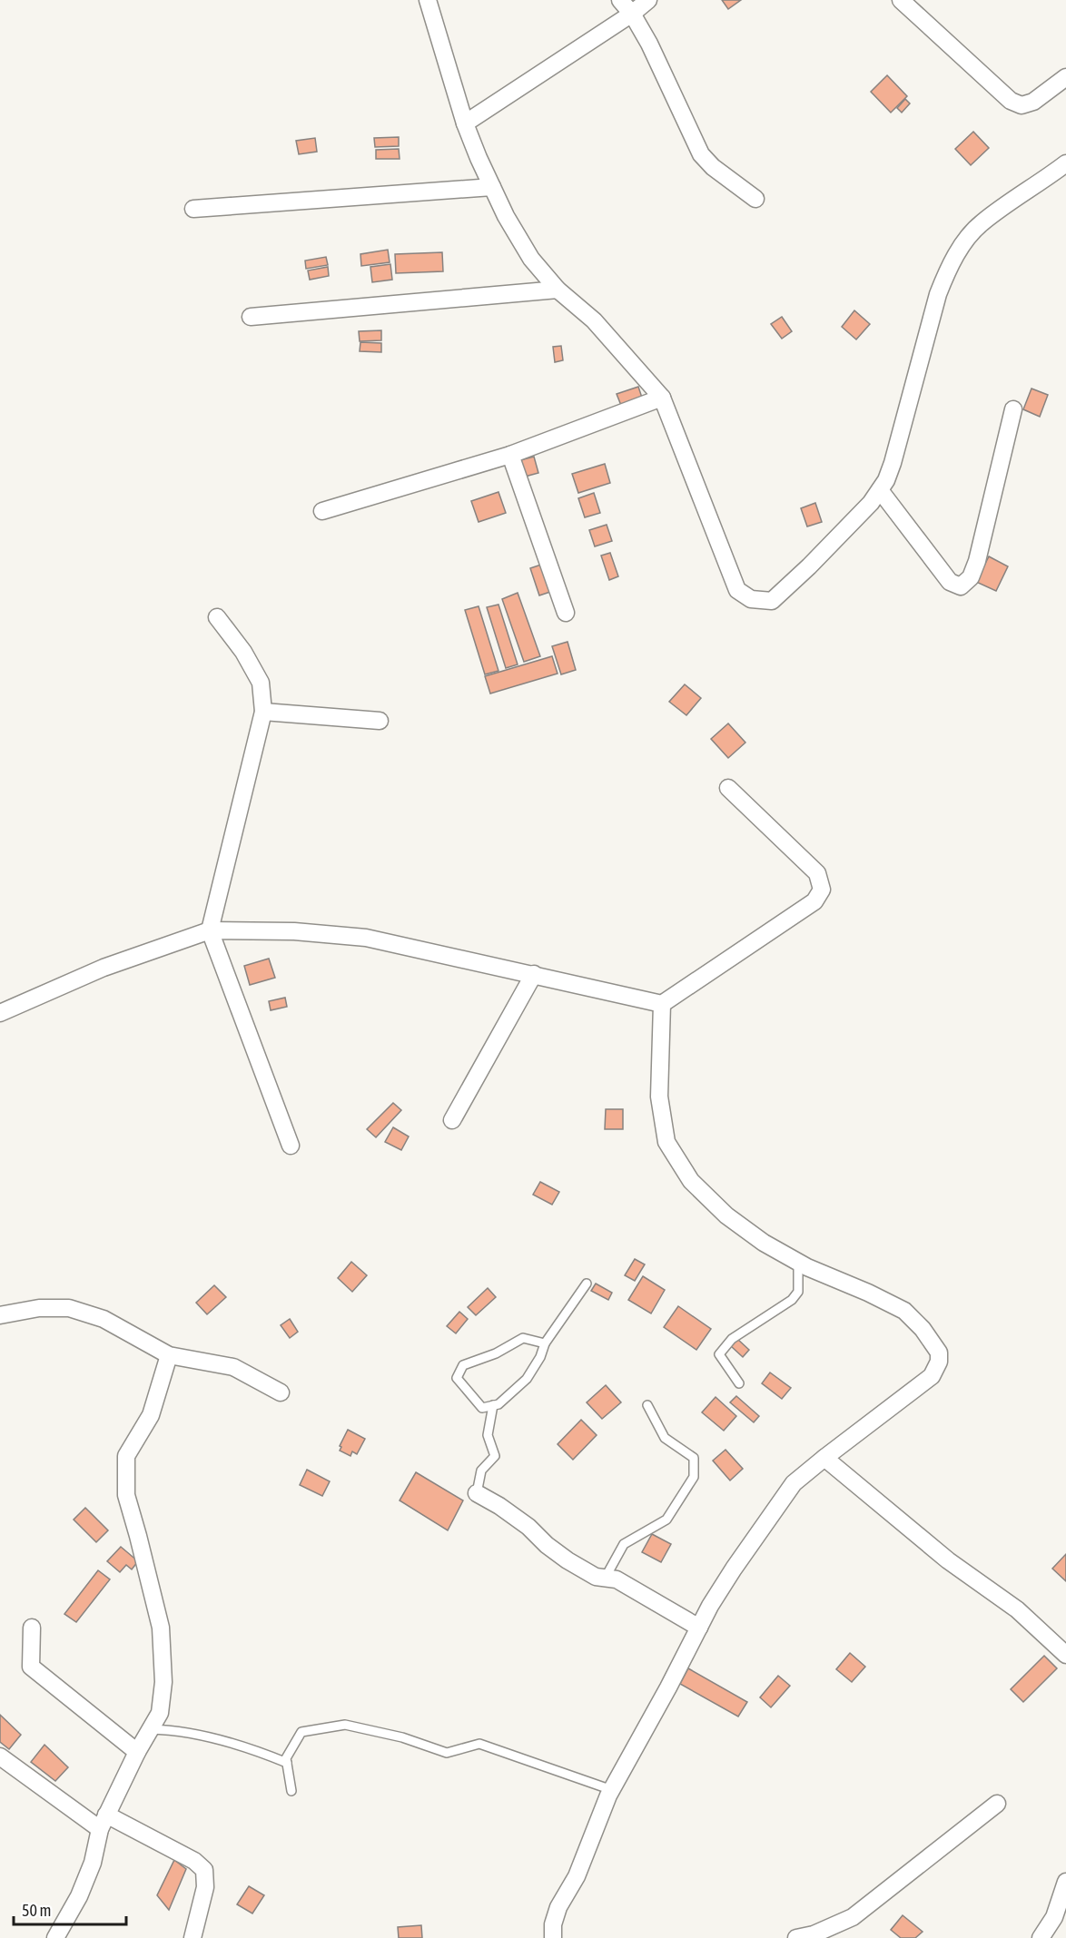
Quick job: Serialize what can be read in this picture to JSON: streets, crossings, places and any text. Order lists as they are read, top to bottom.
{
  "scale_bar": "50 m"
}
